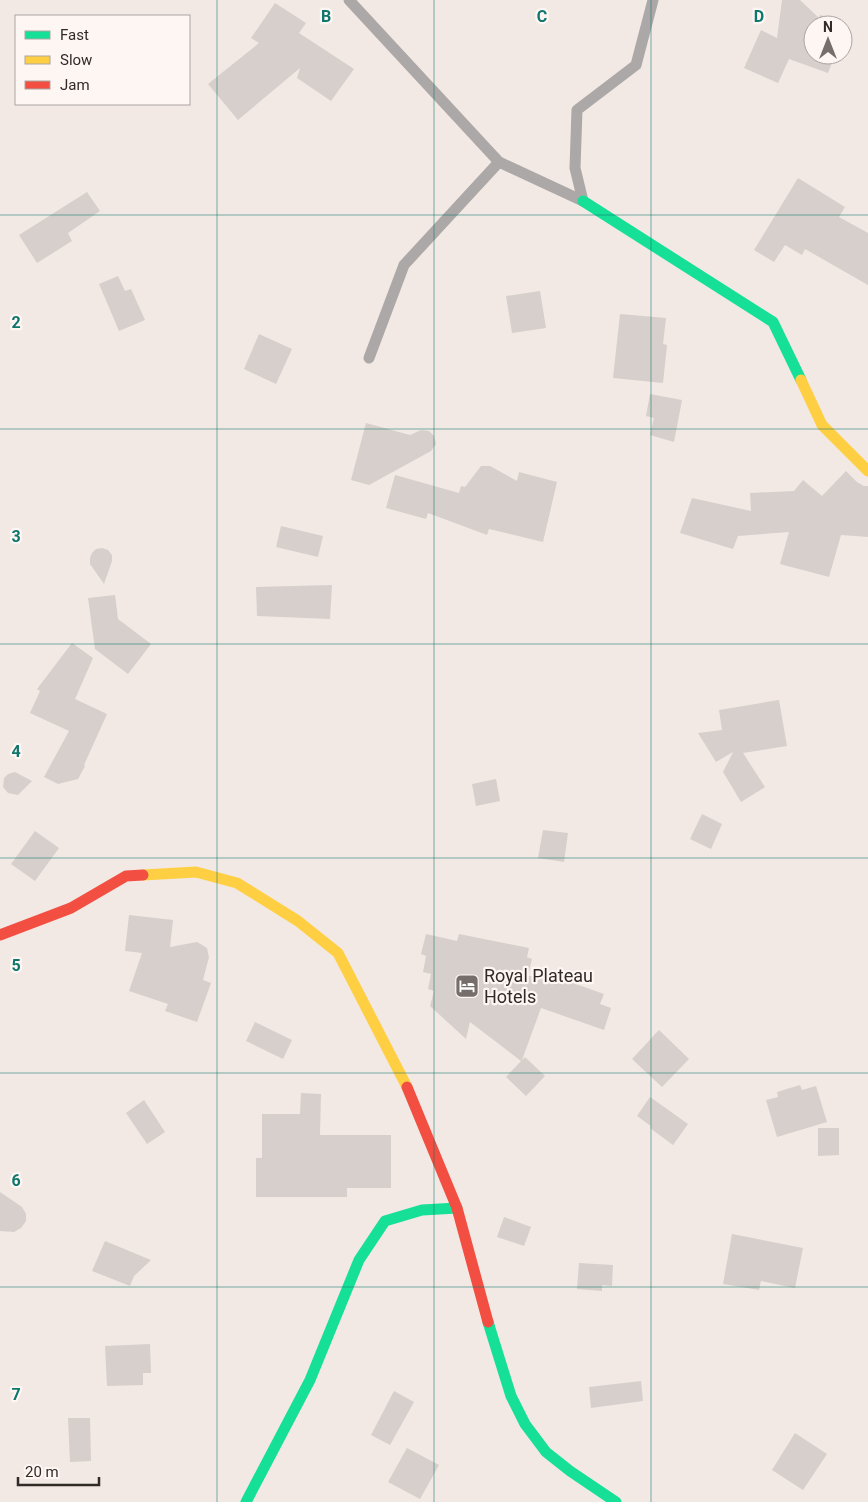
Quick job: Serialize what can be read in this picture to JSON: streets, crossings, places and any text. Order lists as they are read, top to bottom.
{
  "places": {
    "hotel": ["Royal Plateau Hotels"]
  },
  "legend": ["Fast", "Slow", "Jam"],
  "scale_bar": "20 m",
  "north": "top",
  "grid": {
    "columns": ["B", "C", "D"],
    "rows": [
      "2",
      "3",
      "4",
      "5",
      "6",
      "7"
    ]
  }
}
